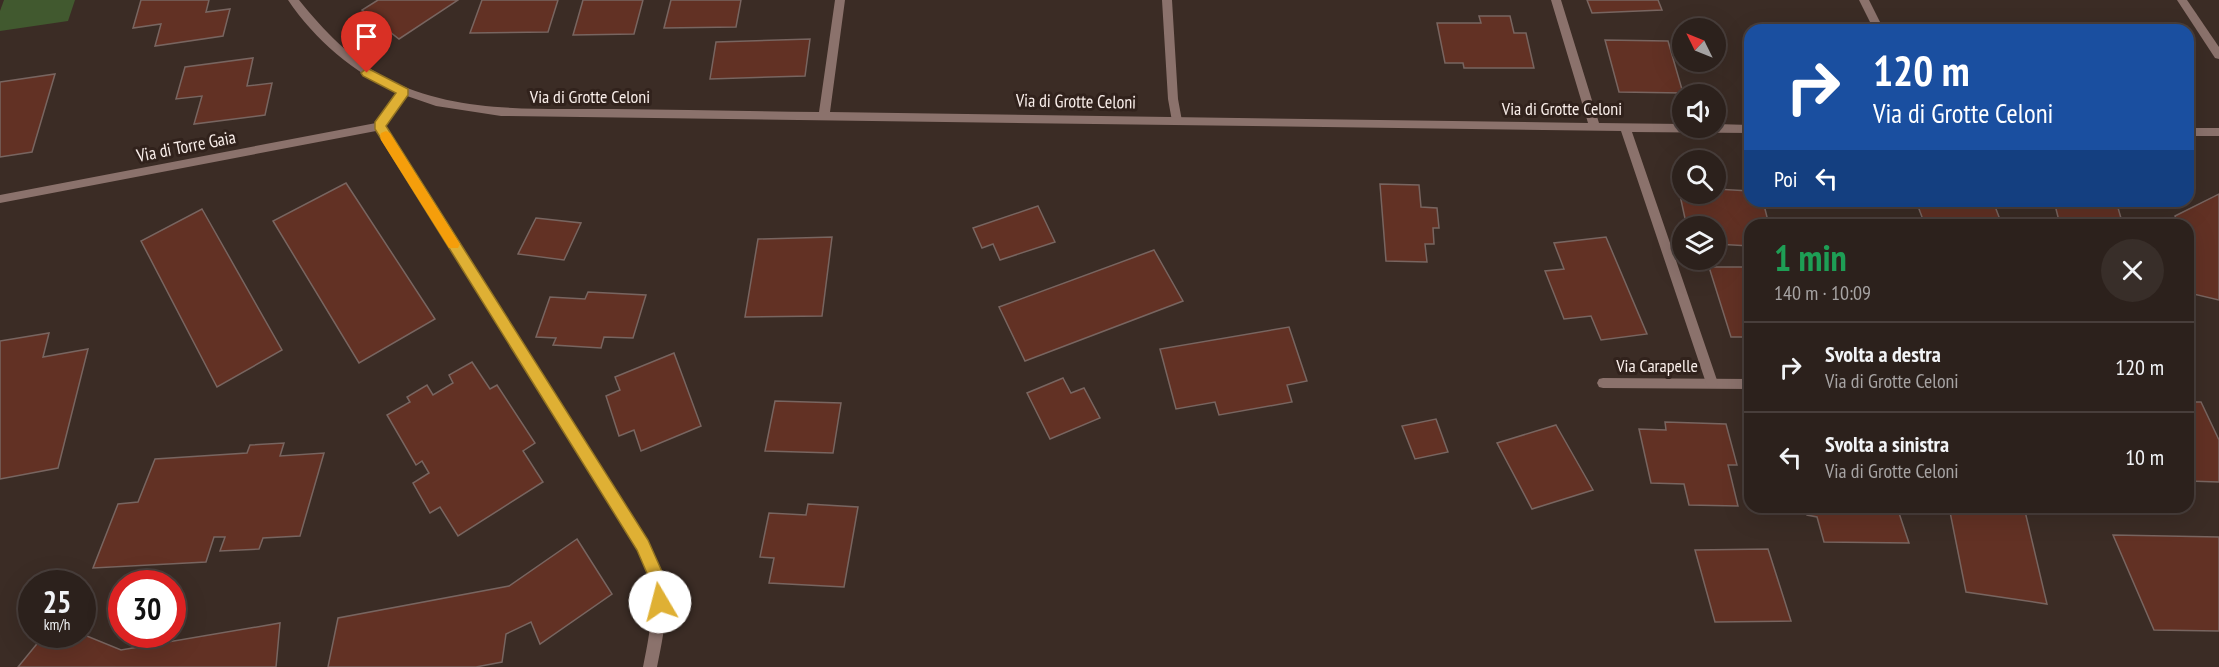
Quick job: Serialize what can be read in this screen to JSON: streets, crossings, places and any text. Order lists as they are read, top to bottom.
{
  "streets": {
    "street": ["Via di Grotte Celoni", "Via di Torre Gaia", "Via Carapelle"]
  },
  "crossings": [
    ["Via di Grotte Celoni", "Via Carapelle"]
  ],
  "north": "top left",
  "page": {
    "turn": ["120 m", "Via di Grotte Celoni"],
    "then": "Poi",
    "heading": ["1 min", "140 m · 10:09"],
    "list": [
      {
        "name": "Svolta a destra",
        "note": "Via di Grotte Celoni",
        "value": "120 m"
      },
      {
        "name": "Svolta a sinistra",
        "note": "Via di Grotte Celoni",
        "value": "10 m"
      }
    ],
    "speed": "25 km/h",
    "limit": "30"
  }
}
